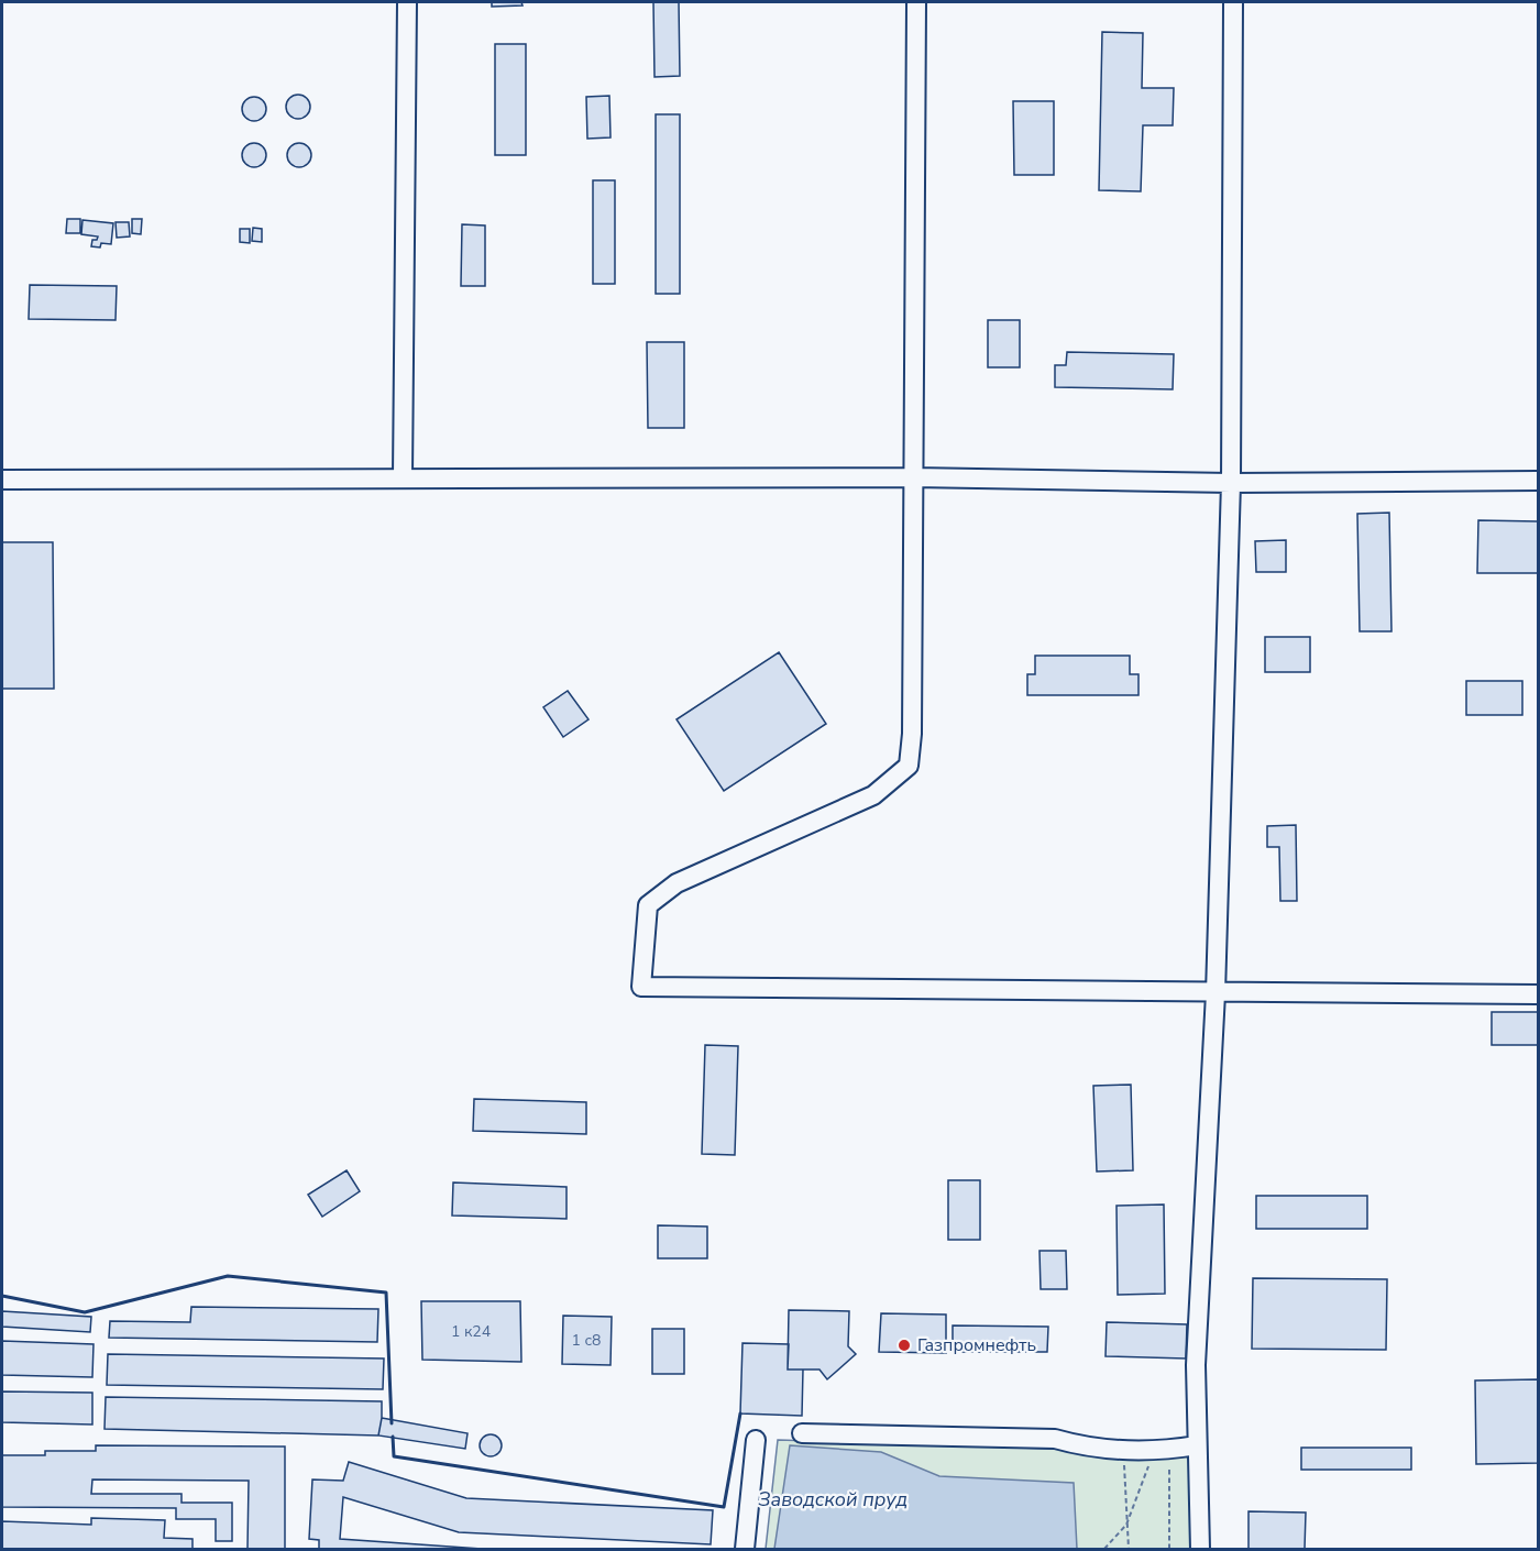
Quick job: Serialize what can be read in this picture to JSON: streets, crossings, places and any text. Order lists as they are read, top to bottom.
{
  "water": ["Заводской пруд"],
  "places": ["Газпромнефть"],
  "house_numbers": ["1 к24", "1 с8"]
}
